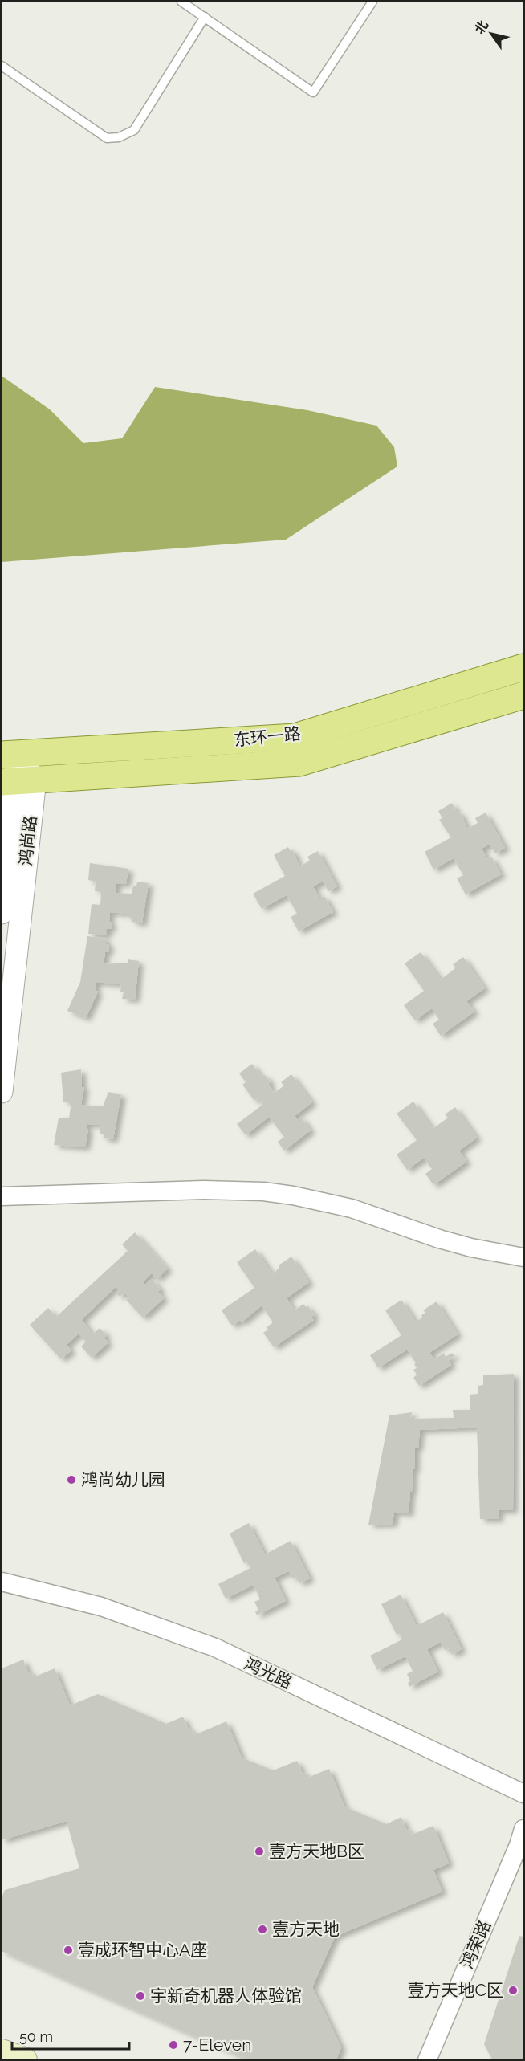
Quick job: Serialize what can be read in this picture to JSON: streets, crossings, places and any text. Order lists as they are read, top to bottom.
{
  "streets": {
    "main road": ["东环一路"],
    "street": ["鸿尚路", "鸿光路", "鸿荣路"]
  },
  "crossings": [
    ["东环一路", "鸿尚路"]
  ],
  "places": [
    "鸿尚幼儿园",
    "壹方天地B区",
    "壹方天地",
    "壹成环智中心A座",
    "壹方天地C区",
    "宇新奇机器人体验馆",
    "7-Eleven"
  ],
  "scale_bar": "50 m",
  "north": "top left"
}
